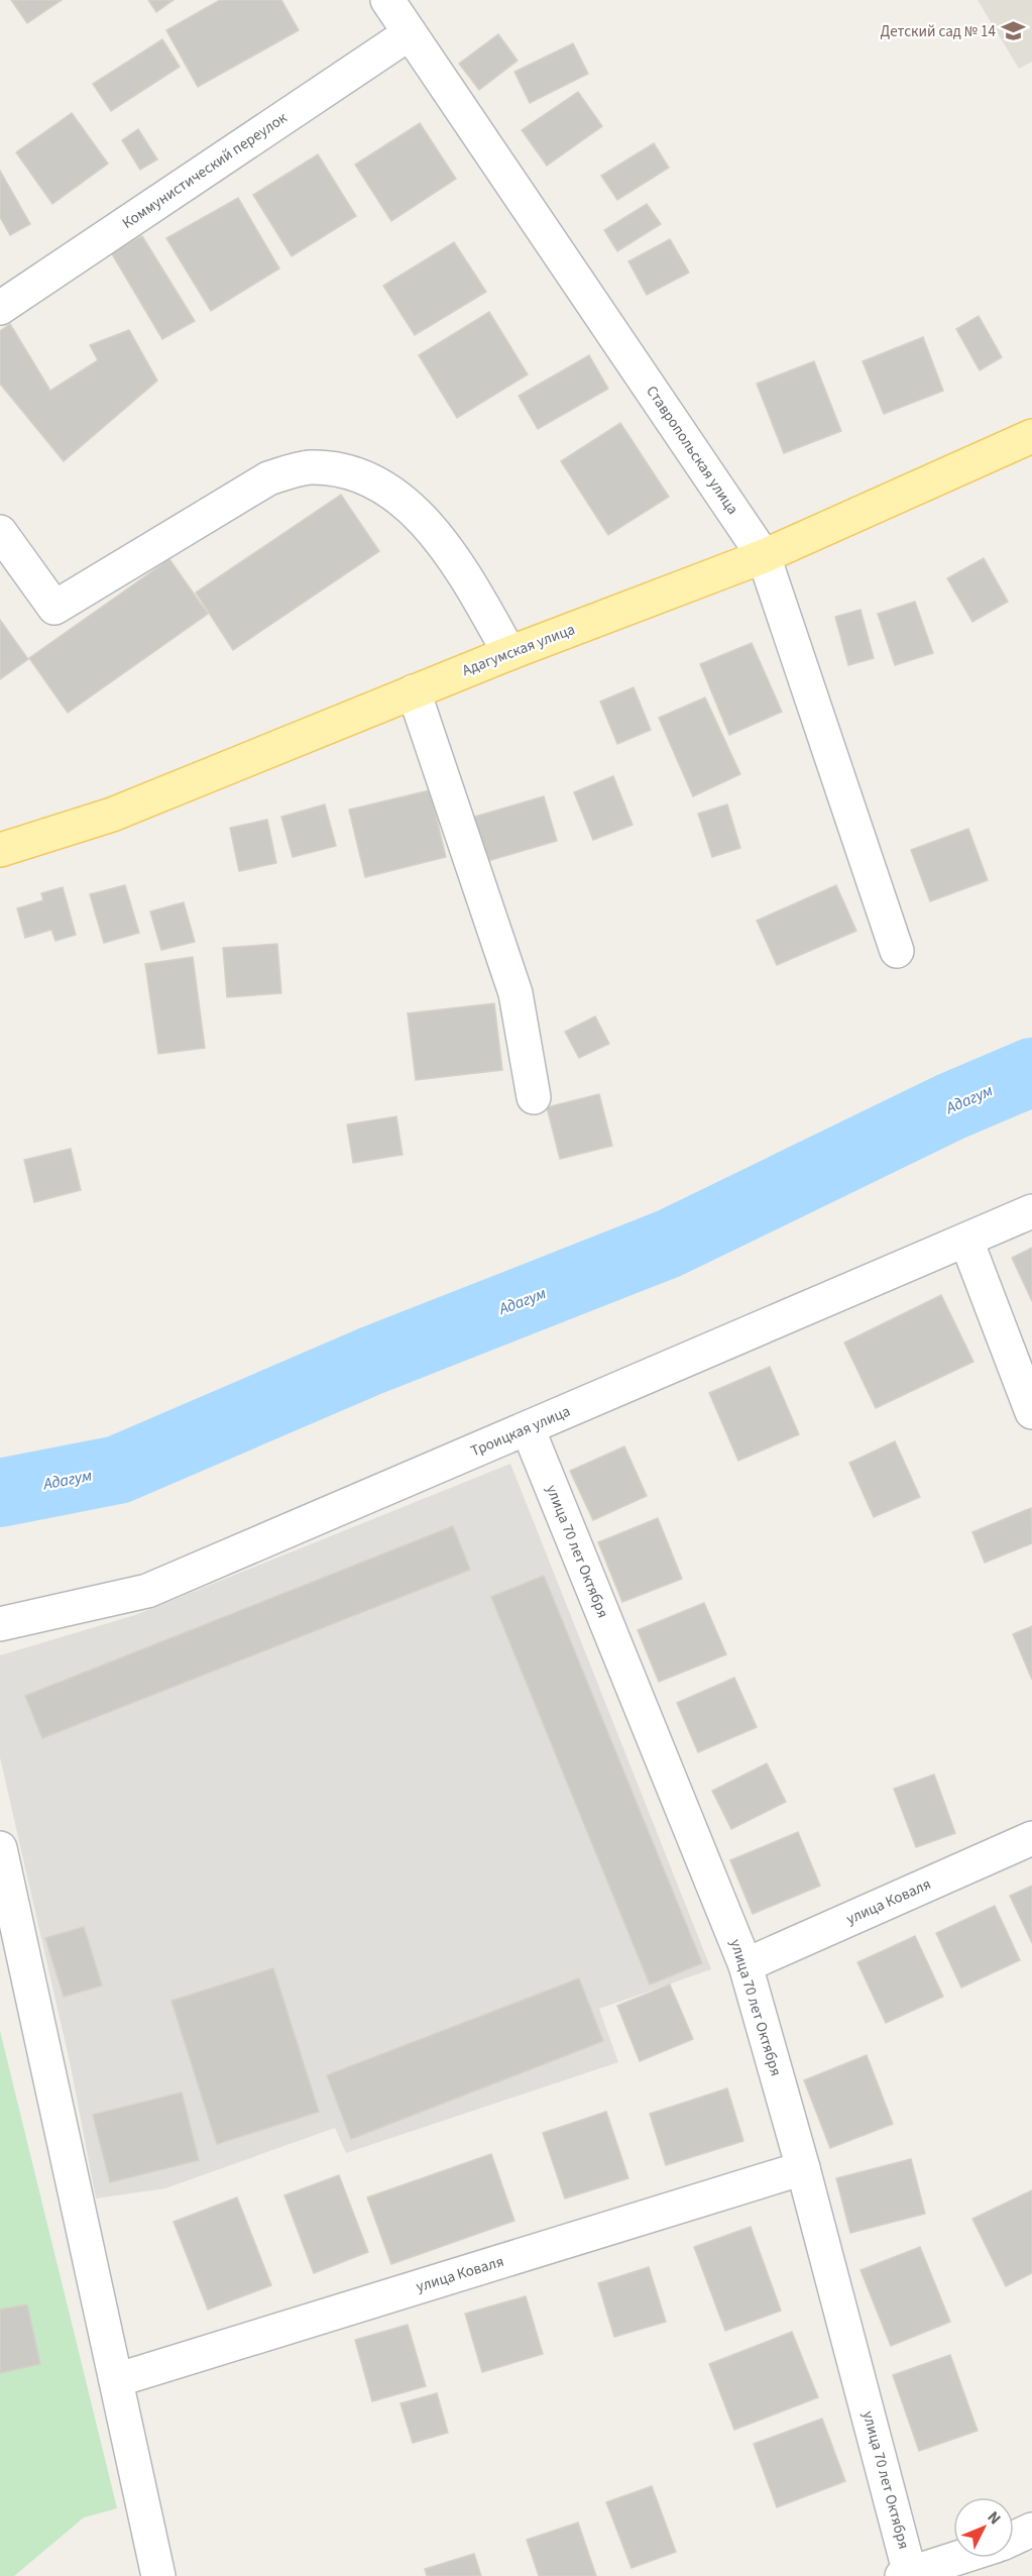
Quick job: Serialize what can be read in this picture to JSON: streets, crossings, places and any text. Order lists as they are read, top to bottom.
{
  "streets": {
    "main road": ["Адагумская улица"],
    "street": [
      "Коммунистический переулок",
      "Ставропольская улица",
      "Троицкая улица",
      "улица 70 лет Октября",
      "улица Коваля"
    ]
  },
  "crossings": [
    ["Коммунистический переулок", "Ставропольская улица"],
    ["Ставропольская улица", "Адагумская улица"],
    ["Троицкая улица", "улица 70 лет Октября"],
    ["улица 70 лет Октября", "улица Коваля"]
  ],
  "water": ["Адагум"],
  "places": {
    "school or university": ["Детский сад № 14"]
  },
  "north": "top right"
}
